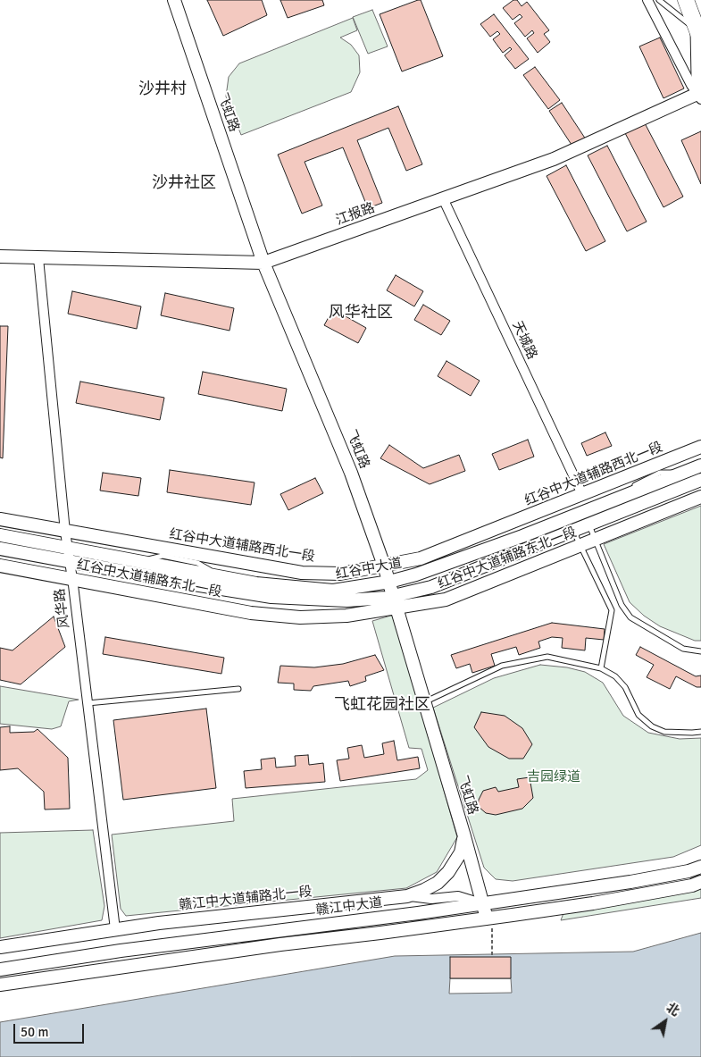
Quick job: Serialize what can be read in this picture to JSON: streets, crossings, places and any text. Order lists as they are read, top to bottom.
{
  "streets": {
    "street": [
      "飞虹路",
      "江报路",
      "天城路",
      "红谷中大道辅路西北一段",
      "红谷中大道辅路东北一段",
      "红谷中大道",
      "风华路",
      "赣江中大道辅路北一段",
      "赣江中大道"
    ]
  },
  "crossings": [
    ["飞虹路", "江报路"],
    ["飞虹路", "红谷中大道辅路西北一段"],
    ["飞虹路", "红谷中大道辅路东北一段"],
    ["飞虹路", "红谷中大道"],
    ["飞虹路", "赣江中大道辅路北一段"],
    ["飞虹路", "赣江中大道"],
    ["江报路", "天城路"],
    ["江报路", "风华路"],
    ["天城路", "红谷中大道辅路西北一段"],
    ["红谷中大道辅路西北一段", "风华路"],
    ["红谷中大道辅路东北一段", "红谷中大道"],
    ["红谷中大道辅路东北一段", "风华路"],
    ["红谷中大道", "风华路"],
    ["风华路", "赣江中大道辅路北一段"]
  ],
  "districts": [
    "沙井村",
    "沙井社区",
    "风华社区",
    "飞虹花园社区"
  ],
  "parks": ["吉园绿道"],
  "scale_bar": "50 m",
  "north": "top right"
}
